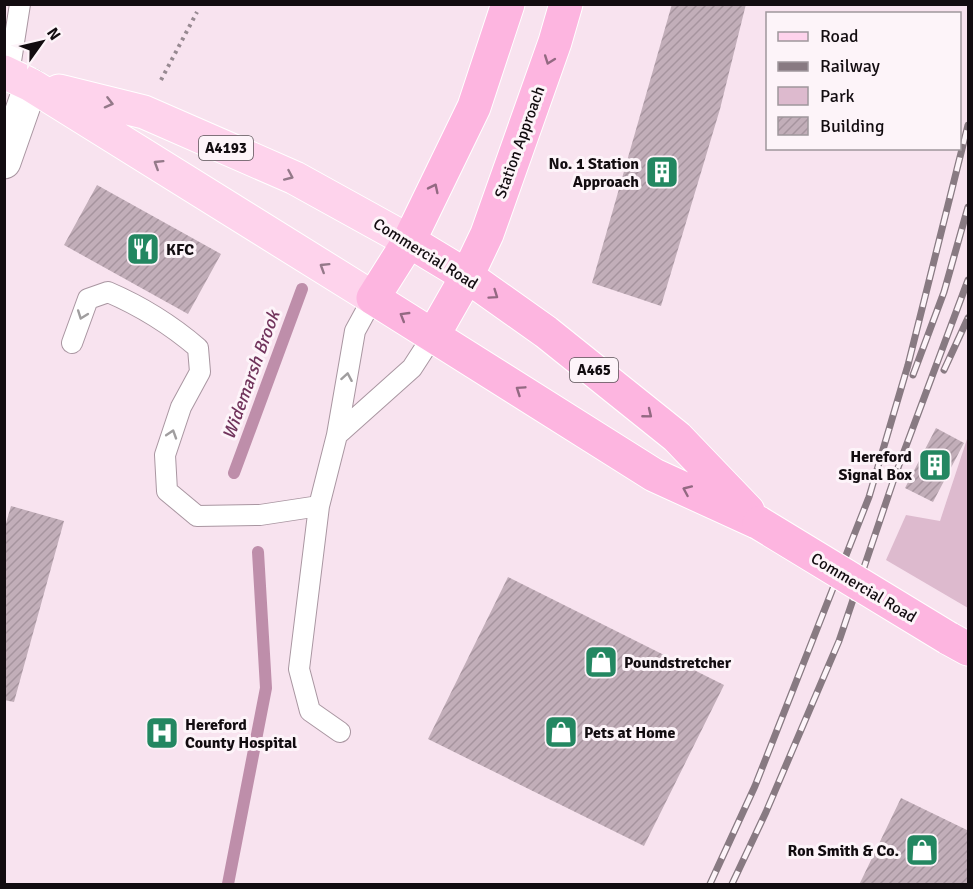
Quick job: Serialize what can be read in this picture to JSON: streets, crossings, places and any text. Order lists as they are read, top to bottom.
{
  "streets": {
    "highway": ["Station Approach", "Commercial Road", "A465"],
    "main road": ["A4193"]
  },
  "crossings": [
    ["Station Approach", "Commercial Road"]
  ],
  "water": ["Widemarsh Brook"],
  "places": {
    "building": ["No. 1 Station Approach", "Hereford Signal Box"],
    "restaurant": ["KFC"],
    "shop": ["Poundstretcher", "Pets at Home", "Ron Smith & Co."],
    "hospital": ["Hereford County Hospital"]
  },
  "legend": [
    "Road",
    "Railway",
    "Park",
    "Building"
  ],
  "north": "top right"
}
